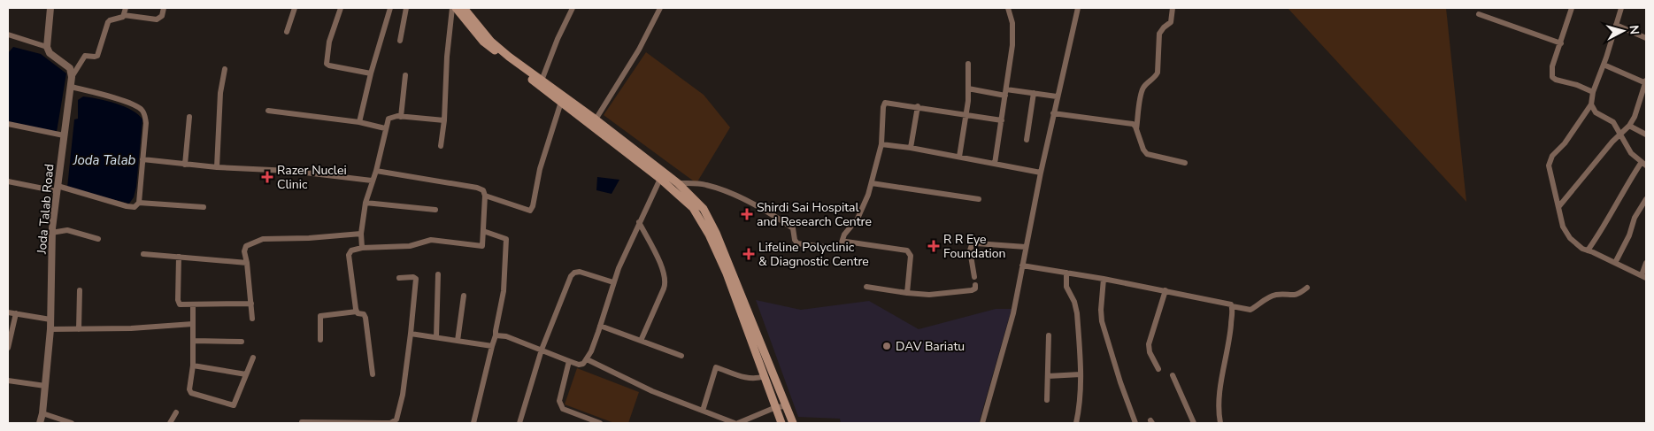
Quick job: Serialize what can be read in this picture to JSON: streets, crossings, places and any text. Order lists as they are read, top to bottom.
{
  "streets": {
    "street": ["Joda Talab Road"]
  },
  "water": ["Joda Talab"],
  "places": {
    "health": [
      "Razer Nuclei Clinic",
      "Shirdi Sai Hospital and Research Centre",
      "R R Eye Foundation",
      "Lifeline Polyclinic & Diagnostic Centre"
    ],
    "other": ["DAV Bariatu"]
  },
  "north": "right"
}
